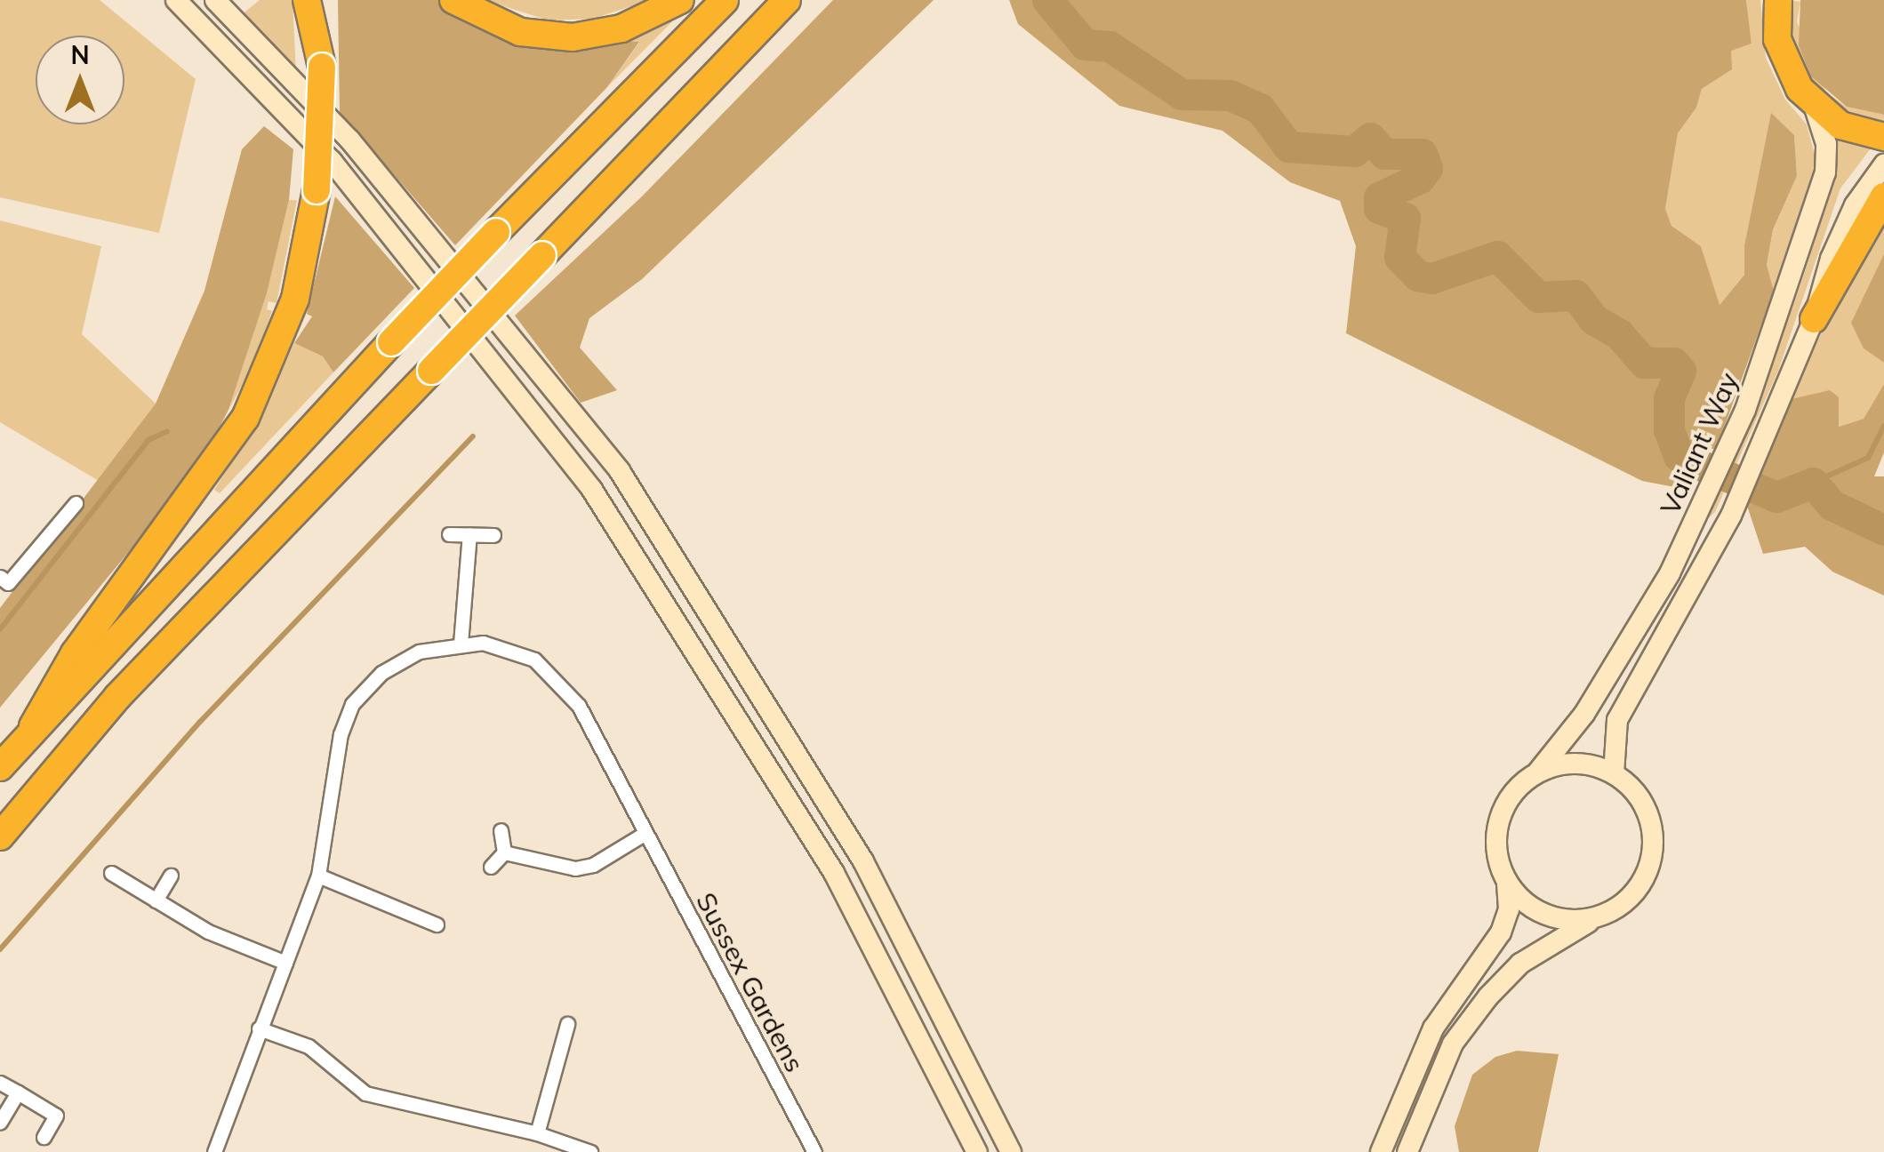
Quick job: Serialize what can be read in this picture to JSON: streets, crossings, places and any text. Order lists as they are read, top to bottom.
{
  "streets": {
    "street": ["Valiant Way", "Sussex Gardens"]
  },
  "north": "top"
}
